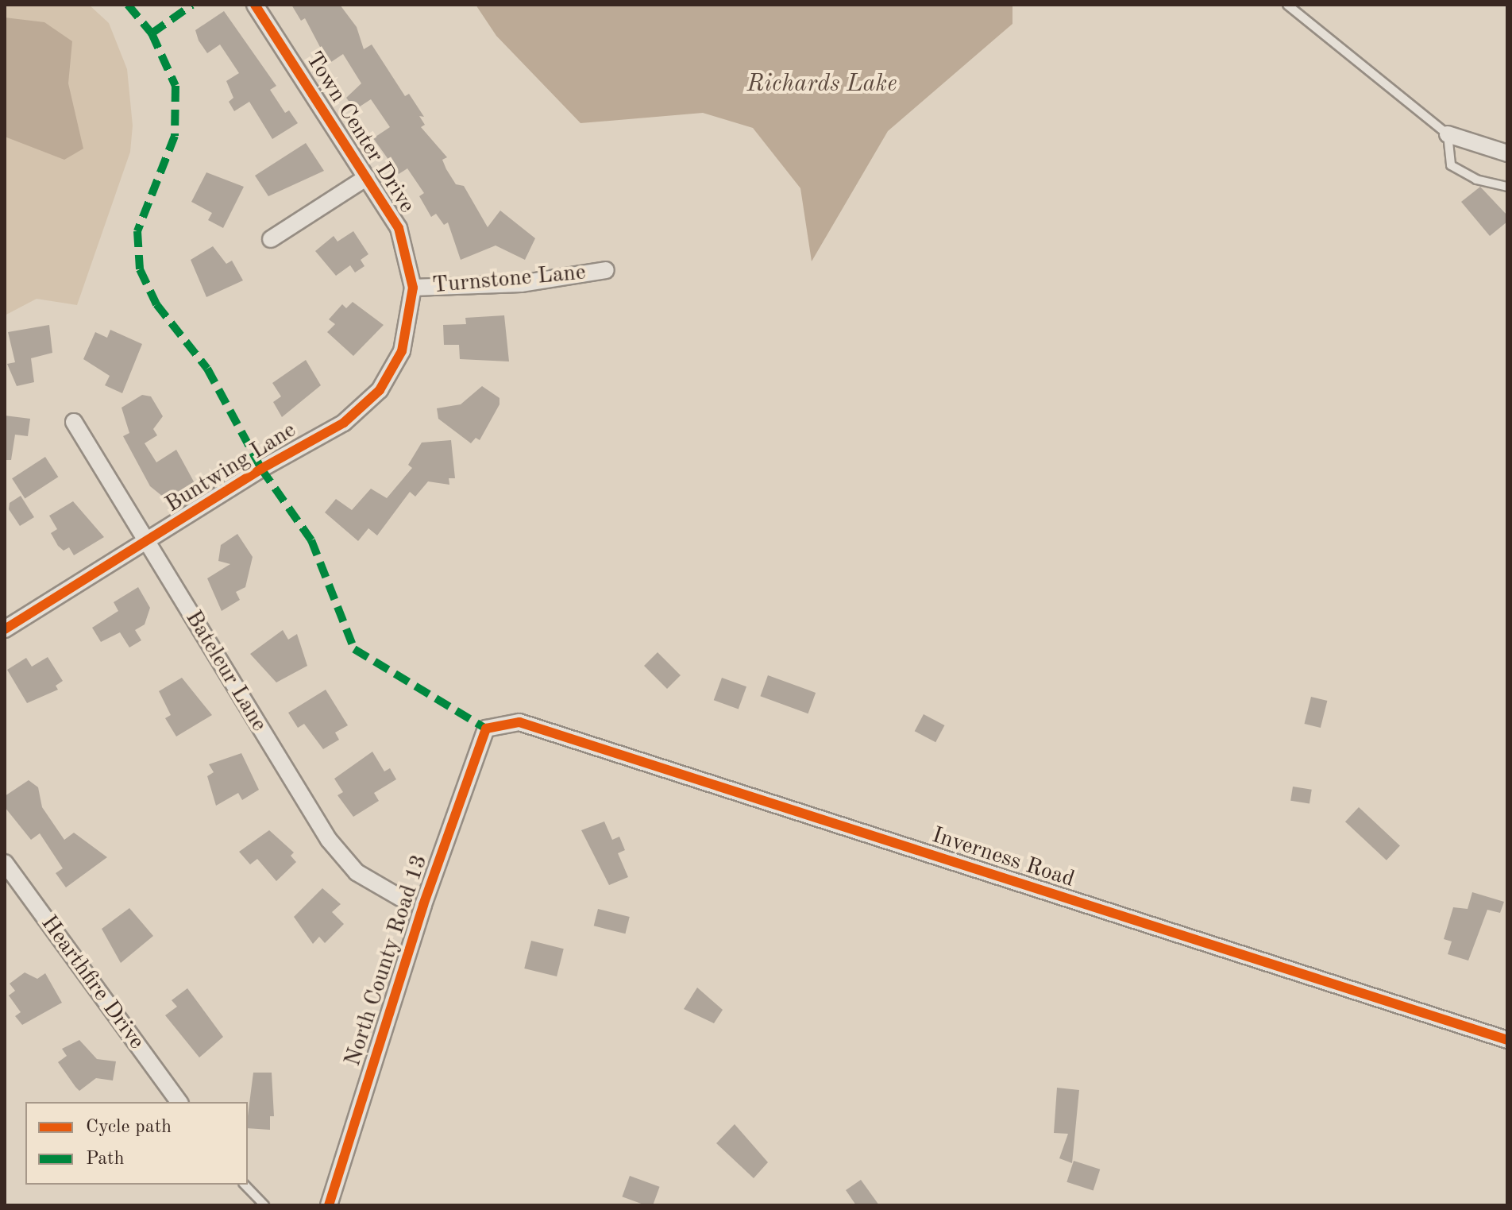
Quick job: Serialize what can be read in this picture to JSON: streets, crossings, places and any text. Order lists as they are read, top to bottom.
{
  "streets": {
    "street": [
      "Town Center Drive",
      "Turnstone Lane",
      "Buntwing Lane",
      "Bateleur Lane",
      "Inverness Road",
      "North County Road 13",
      "Hearthfire Drive"
    ]
  },
  "crossings": [
    ["Town Center Drive", "Turnstone Lane"],
    ["Town Center Drive", "Buntwing Lane"],
    ["Turnstone Lane", "Buntwing Lane"],
    ["Buntwing Lane", "Bateleur Lane"],
    ["Inverness Road", "North County Road 13"]
  ],
  "water": ["Richards Lake"],
  "legend": ["Cycle path", "Path"]
}
